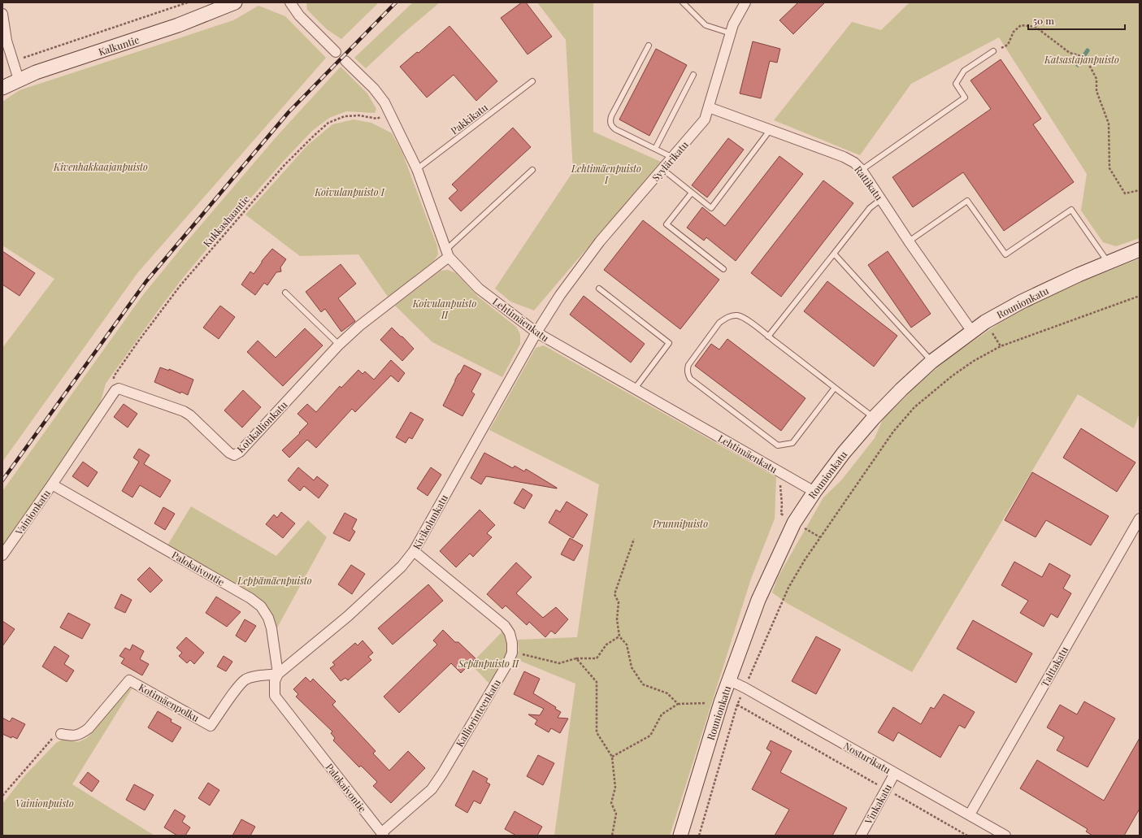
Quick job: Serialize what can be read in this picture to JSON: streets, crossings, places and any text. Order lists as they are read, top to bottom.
{
  "streets": {
    "main road": ["Kalkuntie", "Rounionkatu"],
    "street": [
      "Syylärikatu",
      "Rattikatu",
      "Lehtimäenkatu",
      "Kotikallionkatu",
      "Vainionkatu",
      "Kivikolunkatu",
      "Palokaivontie",
      "Talttakatu",
      "Kotimäenpolku",
      "Kalliorinteenkatu",
      "Nosturikatu",
      "Vinkakatu"
    ],
    "lane": ["Pakkikatu"],
    "path": ["Kukkashaantie"]
  },
  "crossings": [
    ["Pakkikatu", "Lehtimäenkatu"],
    ["Syylärikatu", "Rattikatu"],
    ["Syylärikatu", "Lehtimäenkatu"],
    ["Syylärikatu", "Kivikolunkatu"],
    ["Rattikatu", "Rounionkatu"],
    ["Kukkashaantie", "Lehtimäenkatu"],
    ["Kukkashaantie", "Kotikallionkatu"],
    ["Rounionkatu", "Lehtimäenkatu"],
    ["Rounionkatu", "Nosturikatu"],
    ["Lehtimäenkatu", "Kotikallionkatu"],
    ["Lehtimäenkatu", "Kivikolunkatu"],
    ["Vainionkatu", "Palokaivontie"],
    ["Kivikolunkatu", "Palokaivontie"],
    ["Kivikolunkatu", "Kotimäenpolku"],
    ["Palokaivontie", "Kotimäenpolku"],
    ["Palokaivontie", "Kalliorinteenkatu"],
    ["Talttakatu", "Nosturikatu"],
    ["Nosturikatu", "Vinkakatu"]
  ],
  "parks": [
    "Katsastajanpuisto",
    "Kivenhakkaajanpuisto",
    "Lehtimäenpuisto I",
    "Koivulanpuisto I",
    "Koivulanpuisto II",
    "Prunnipuisto",
    "Leppämäenpuisto",
    "Sepänpuisto II",
    "Vainionpuisto"
  ],
  "scale_bar": "50 m"
}
